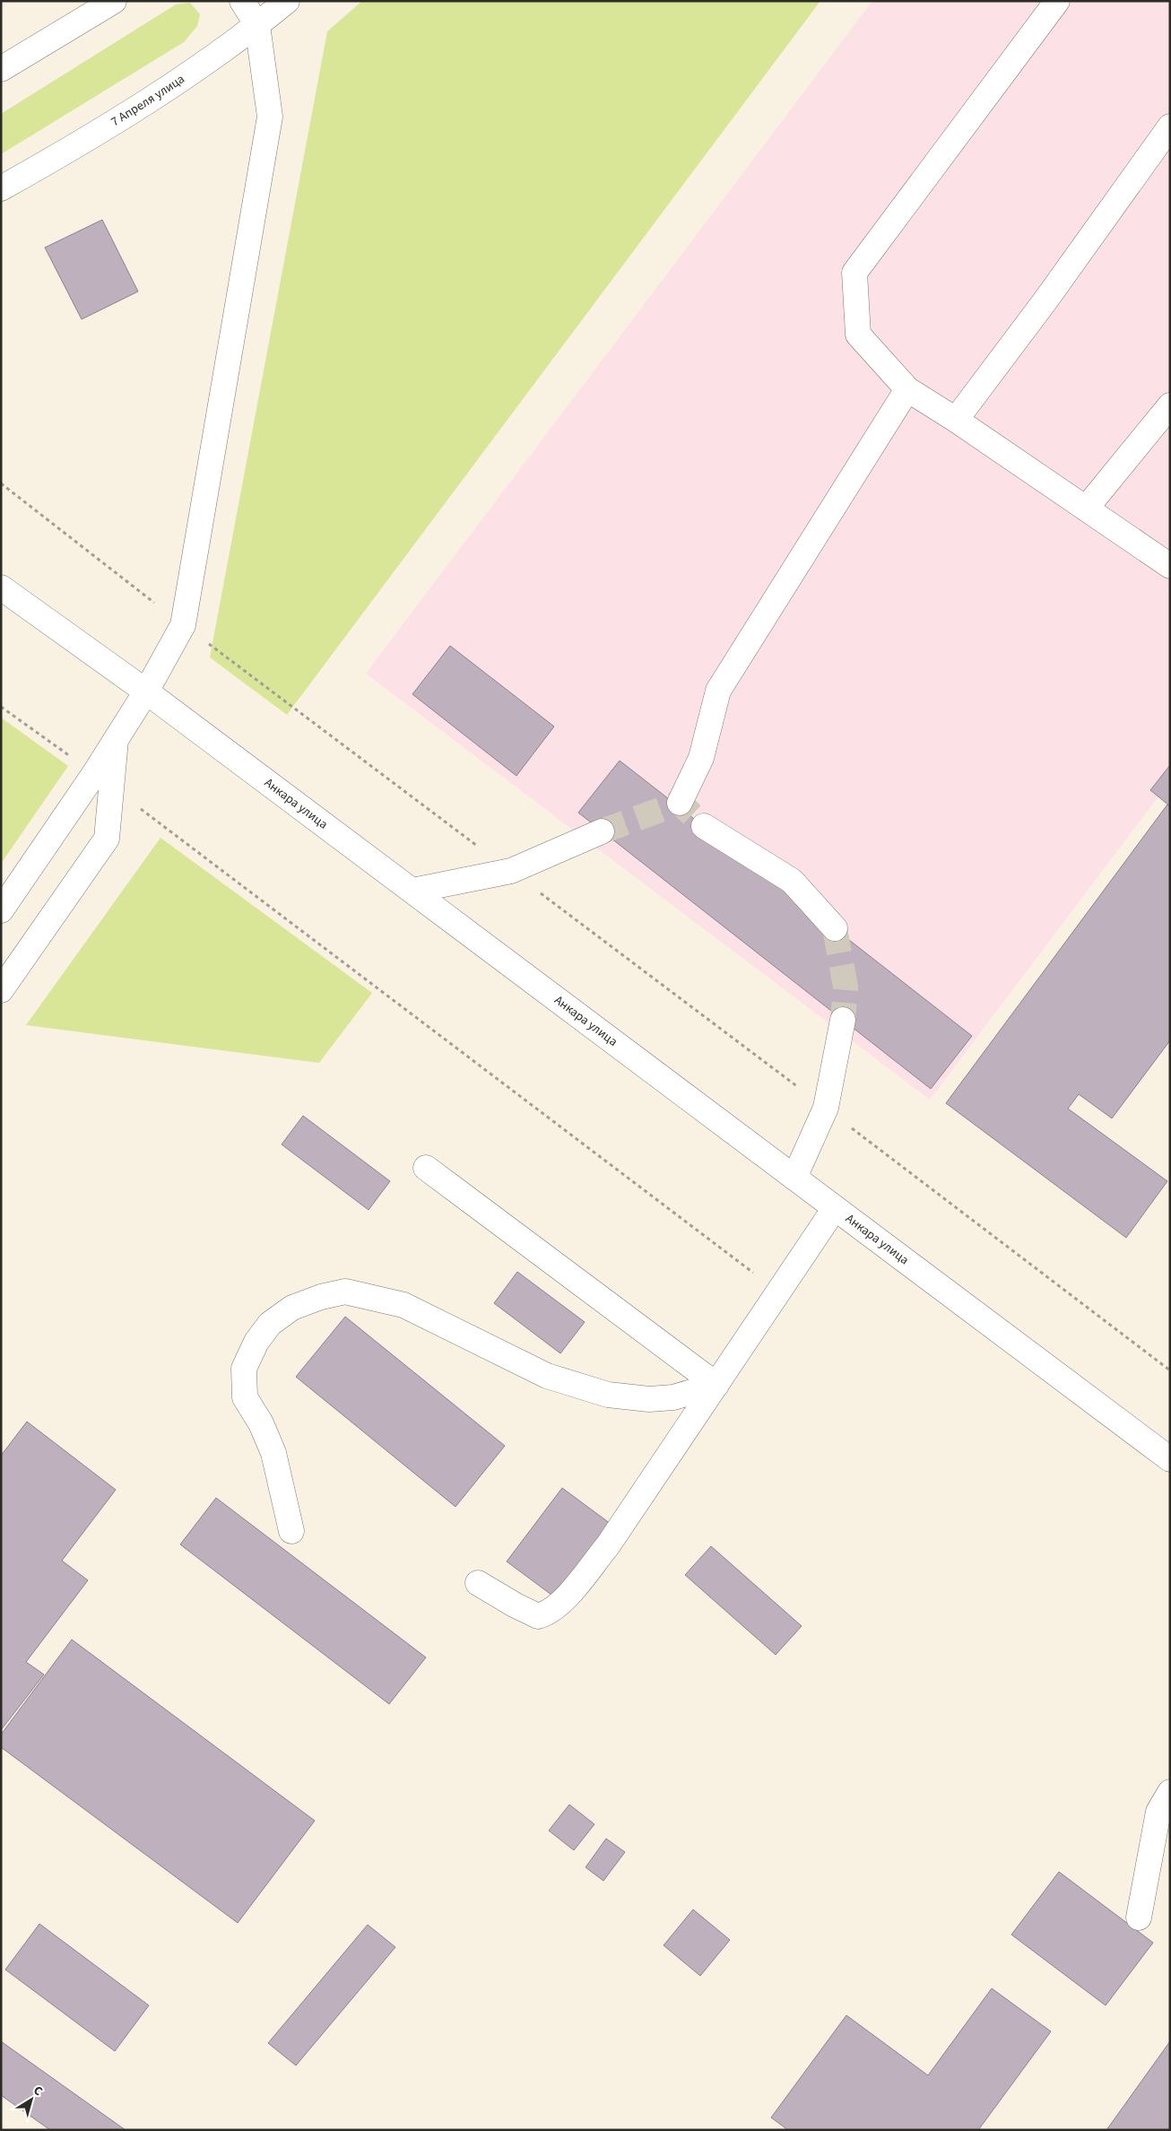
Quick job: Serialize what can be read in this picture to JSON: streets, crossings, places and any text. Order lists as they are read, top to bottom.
{
  "streets": {
    "main road": ["7 Апреля улица", "Анкара улица"]
  },
  "north": "top right"
}
